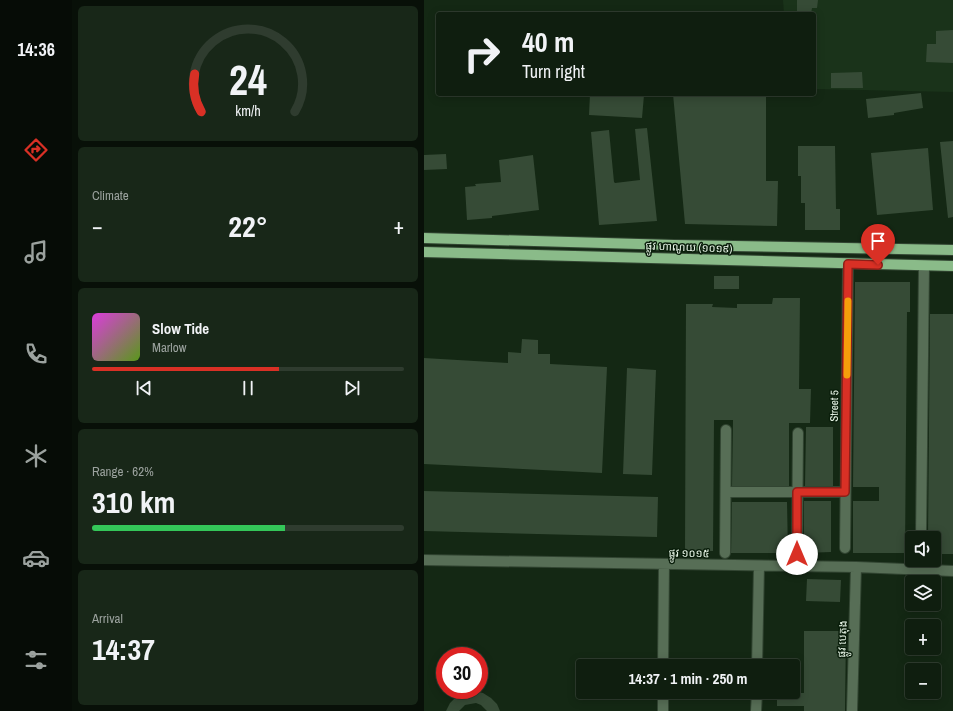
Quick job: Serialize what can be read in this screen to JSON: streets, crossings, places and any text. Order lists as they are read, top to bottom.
{
  "streets": {
    "main road": ["ផ្លូវ ហាណូយ (១០១៩)"],
    "street": ["Street 5", "ផ្លូវ ១០១៥", "ផ្លូវ បេតុង"]
  },
  "crossings": [
    ["ផ្លូវ ហាណូយ (១០១៩)", "Street 5"],
    ["ផ្លូវ ១០១៥", "ផ្លូវ បេតុង"]
  ],
  "page": {
    "tabs": "14:36",
    "turn": ["40 m", "Turn right"],
    "tile": [
      "Climate",
      ["Range · 62%", "310 km"],
      ["Arrival", "14:37"]
    ],
    "heat": ["−", "22°", "+"],
    "song": ["Slow Tide", "Marlow"],
    "map_buttons": ["+", "−"],
    "limit": "30",
    "trip": "14:37 · 1 min · 250 m",
    "gauge": ["24", "km/h"]
  }
}
